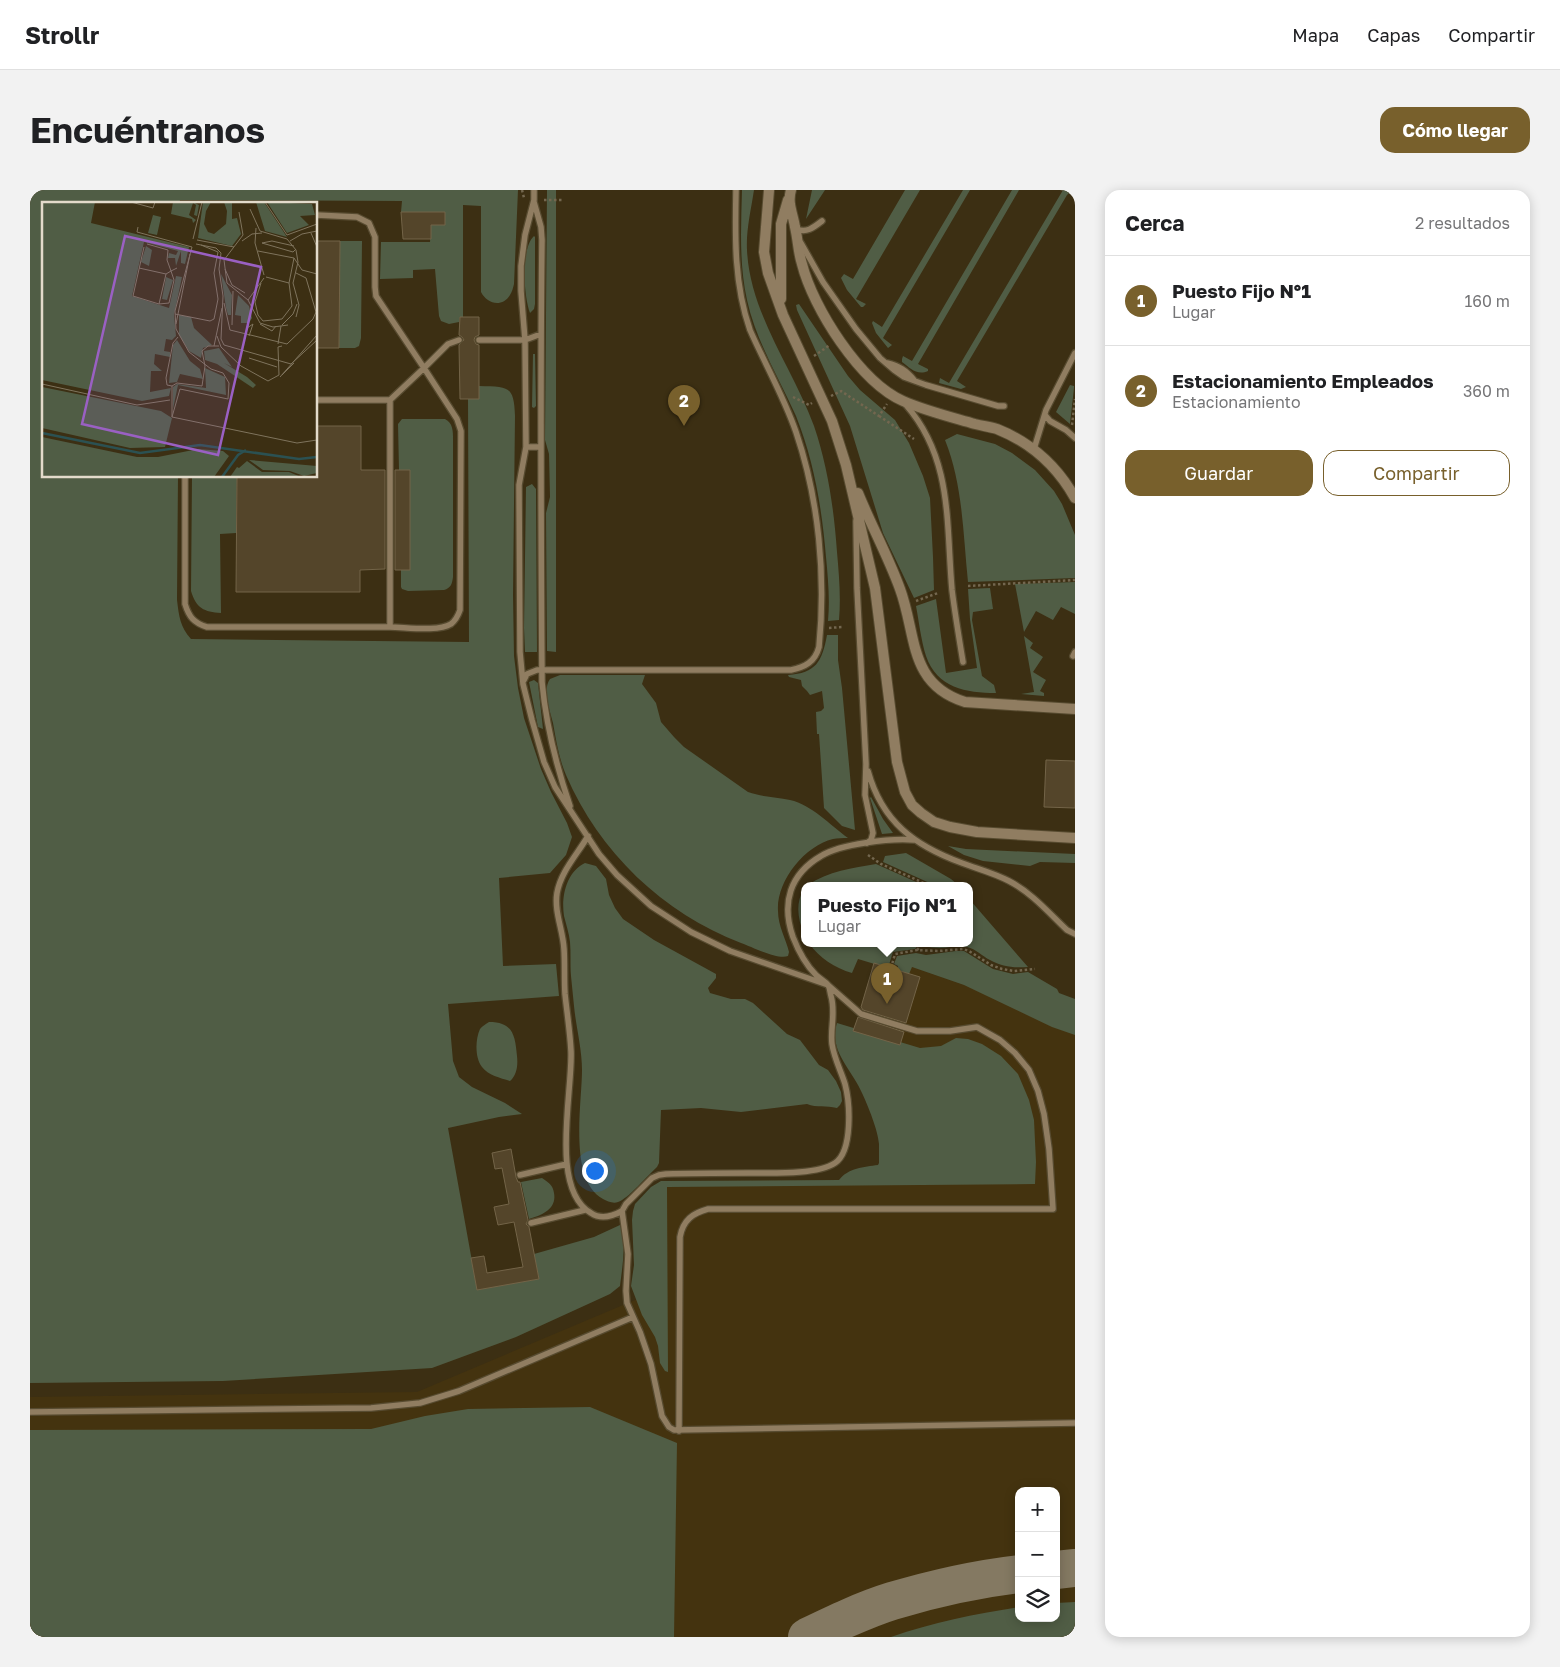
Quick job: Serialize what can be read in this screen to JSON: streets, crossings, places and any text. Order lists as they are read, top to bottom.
{
  "page": {
    "header": "Strollr",
    "nav": ["Mapa", "Capas", "Compartir"],
    "buttons": [
      "Cómo llegar",
      ["Guardar", "Compartir"]
    ],
    "title": "Encuéntranos",
    "heading": ["Cerca", "2 resultados"],
    "list": [
      {
        "mark": "1",
        "name": "Puesto Fijo N°1",
        "note": "Lugar",
        "value": "160 m"
      },
      {
        "mark": "2",
        "name": "Estacionamiento Empleados",
        "note": "Estacionamiento",
        "value": "360 m"
      }
    ],
    "pins": ["2", "1"],
    "popup": ["Puesto Fijo N°1", "Lugar"],
    "map_buttons": ["+", "−"]
  }
}
